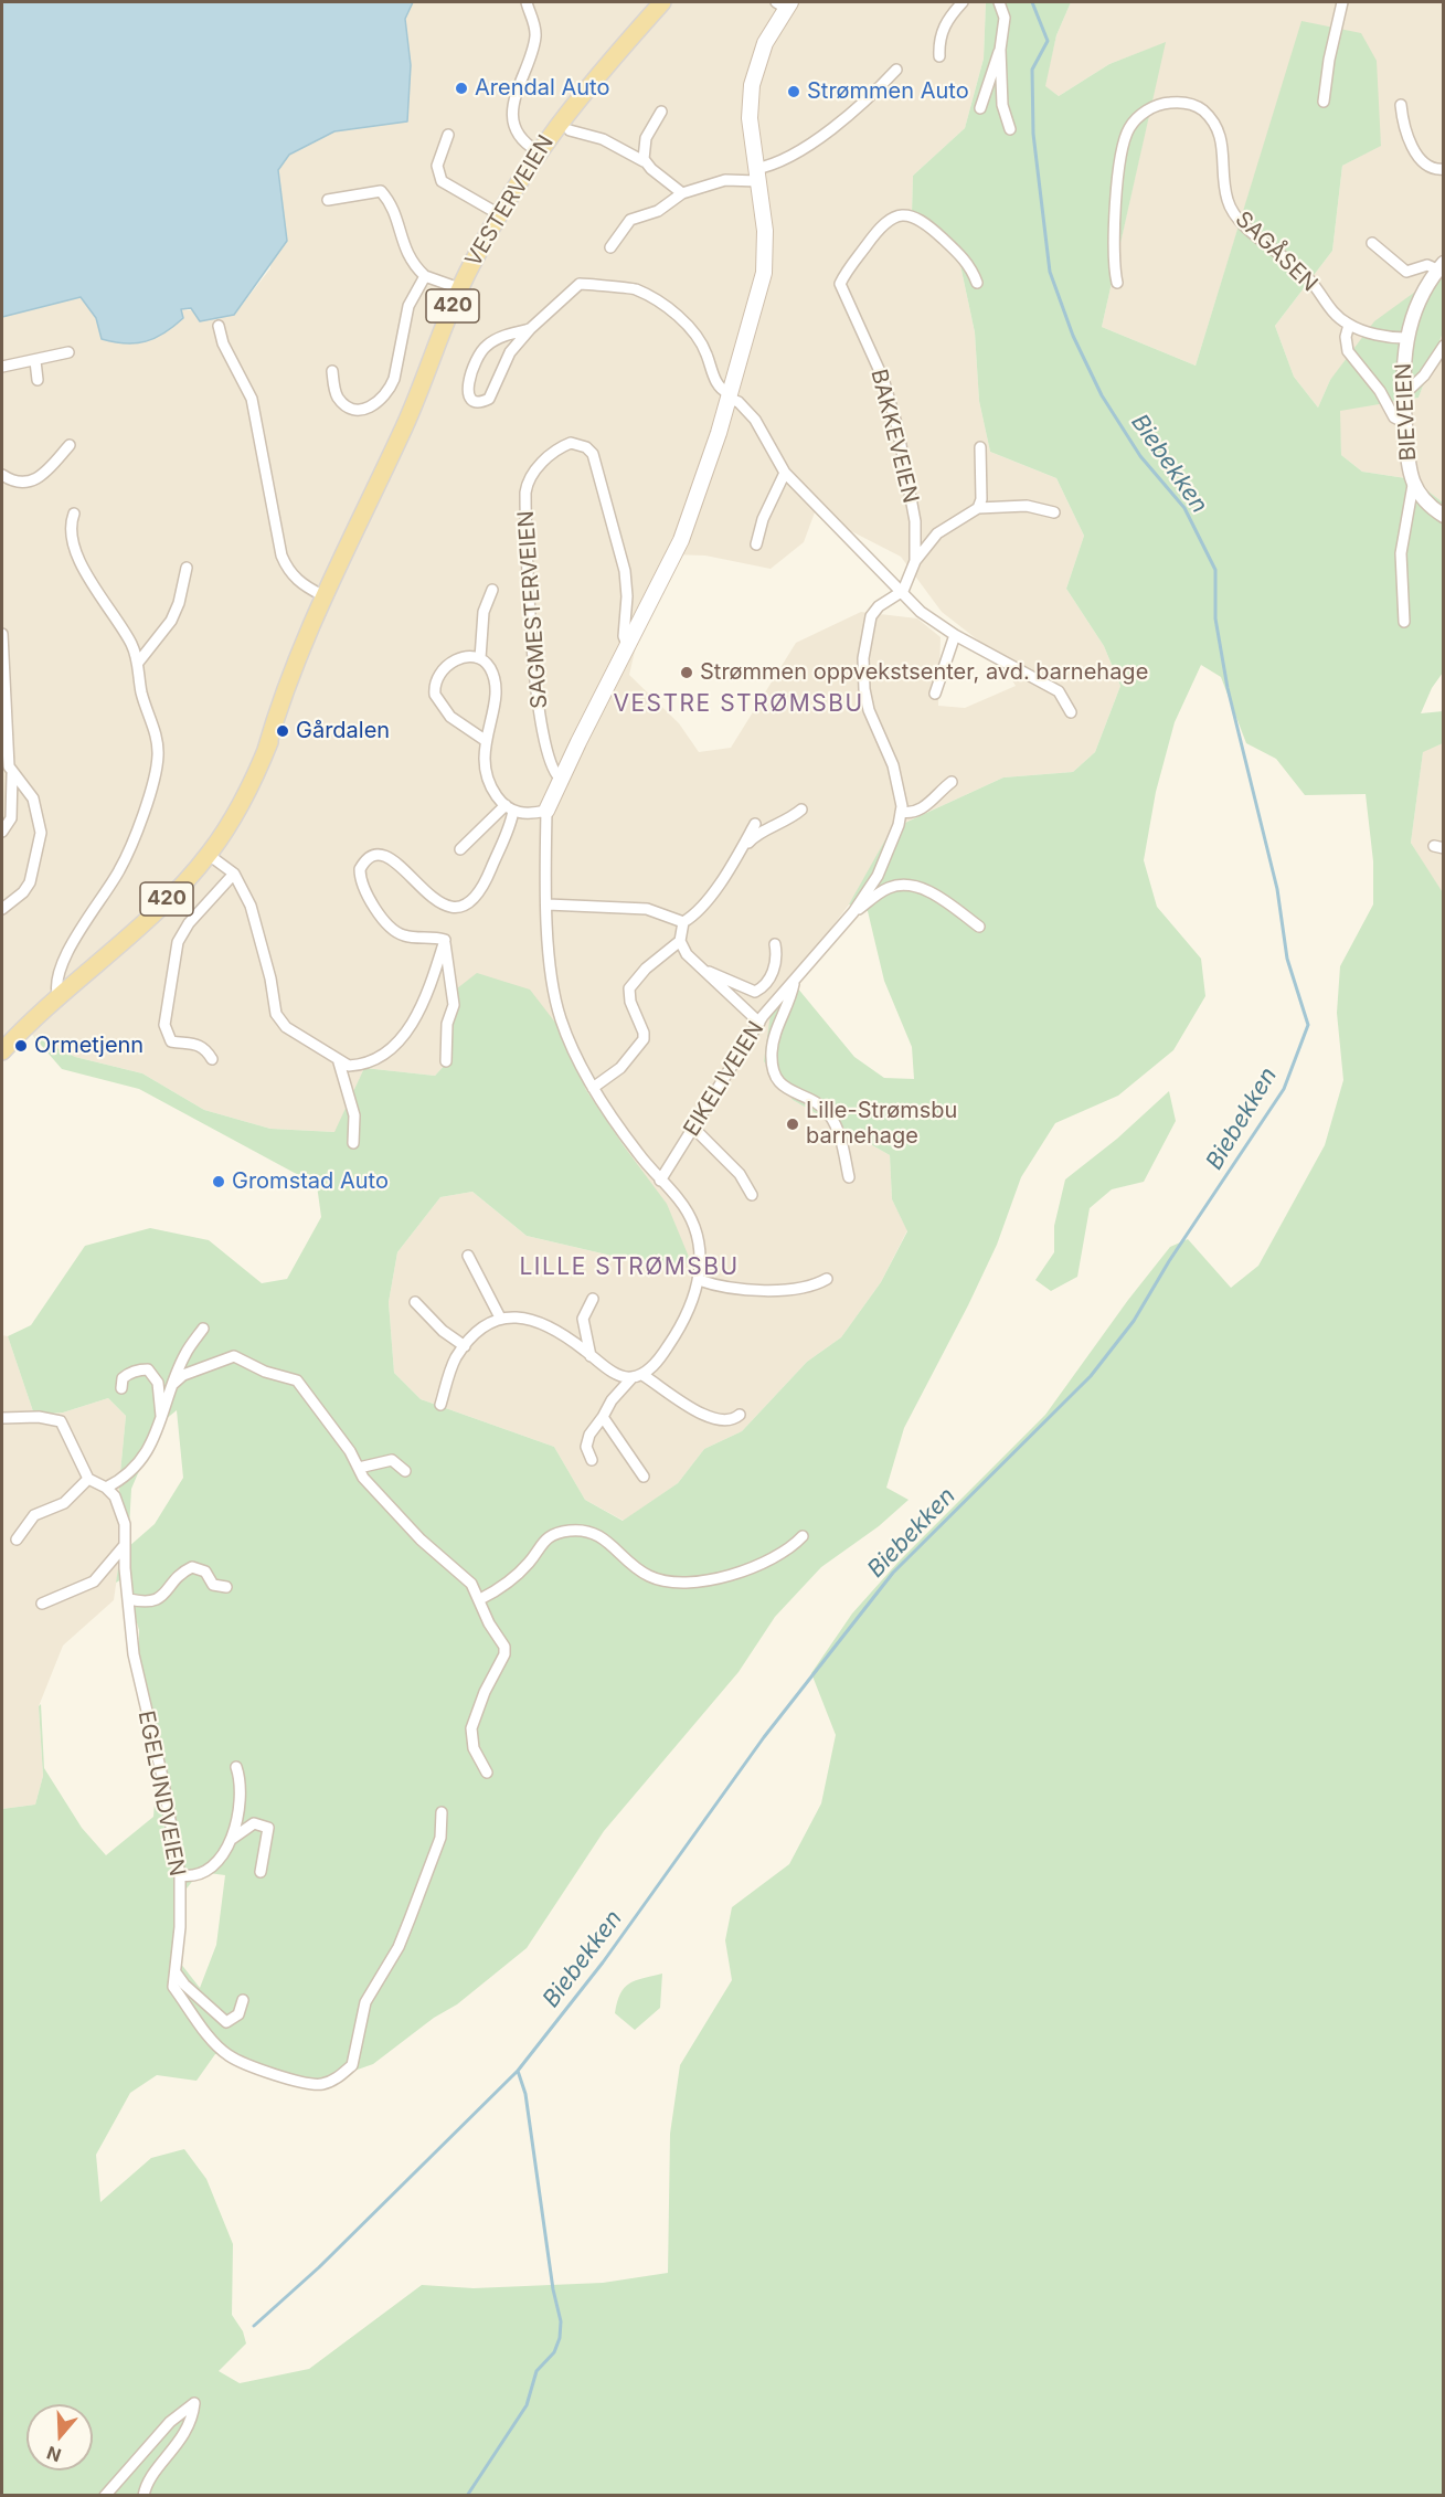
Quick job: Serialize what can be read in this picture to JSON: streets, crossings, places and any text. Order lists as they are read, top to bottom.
{
  "streets": {
    "main road": ["VESTERVEIEN", "420"],
    "street": [
      "SAGÅSEN",
      "BIEVEIEN",
      "BAKKEVEIEN",
      "SAGMESTERVEIEN",
      "EIKELIVEIEN",
      "EGELUNDVEIEN"
    ]
  },
  "crossings": [
    ["SAGÅSEN", "BIEVEIEN"],
    ["BAKKEVEIEN", "EIKELIVEIEN"]
  ],
  "districts": ["VESTRE STRØMSBU", "LILLE STRØMSBU"],
  "water": ["Biebekken"],
  "places": [
    "Arendal Auto",
    "Strømmen Auto",
    "Strømmen oppvekstsenter, avd. barnehage",
    "Gårdalen",
    "Ormetjenn",
    "Lille-Strømsbu barnehage",
    "Gromstad Auto"
  ],
  "north": "bottom"
}
